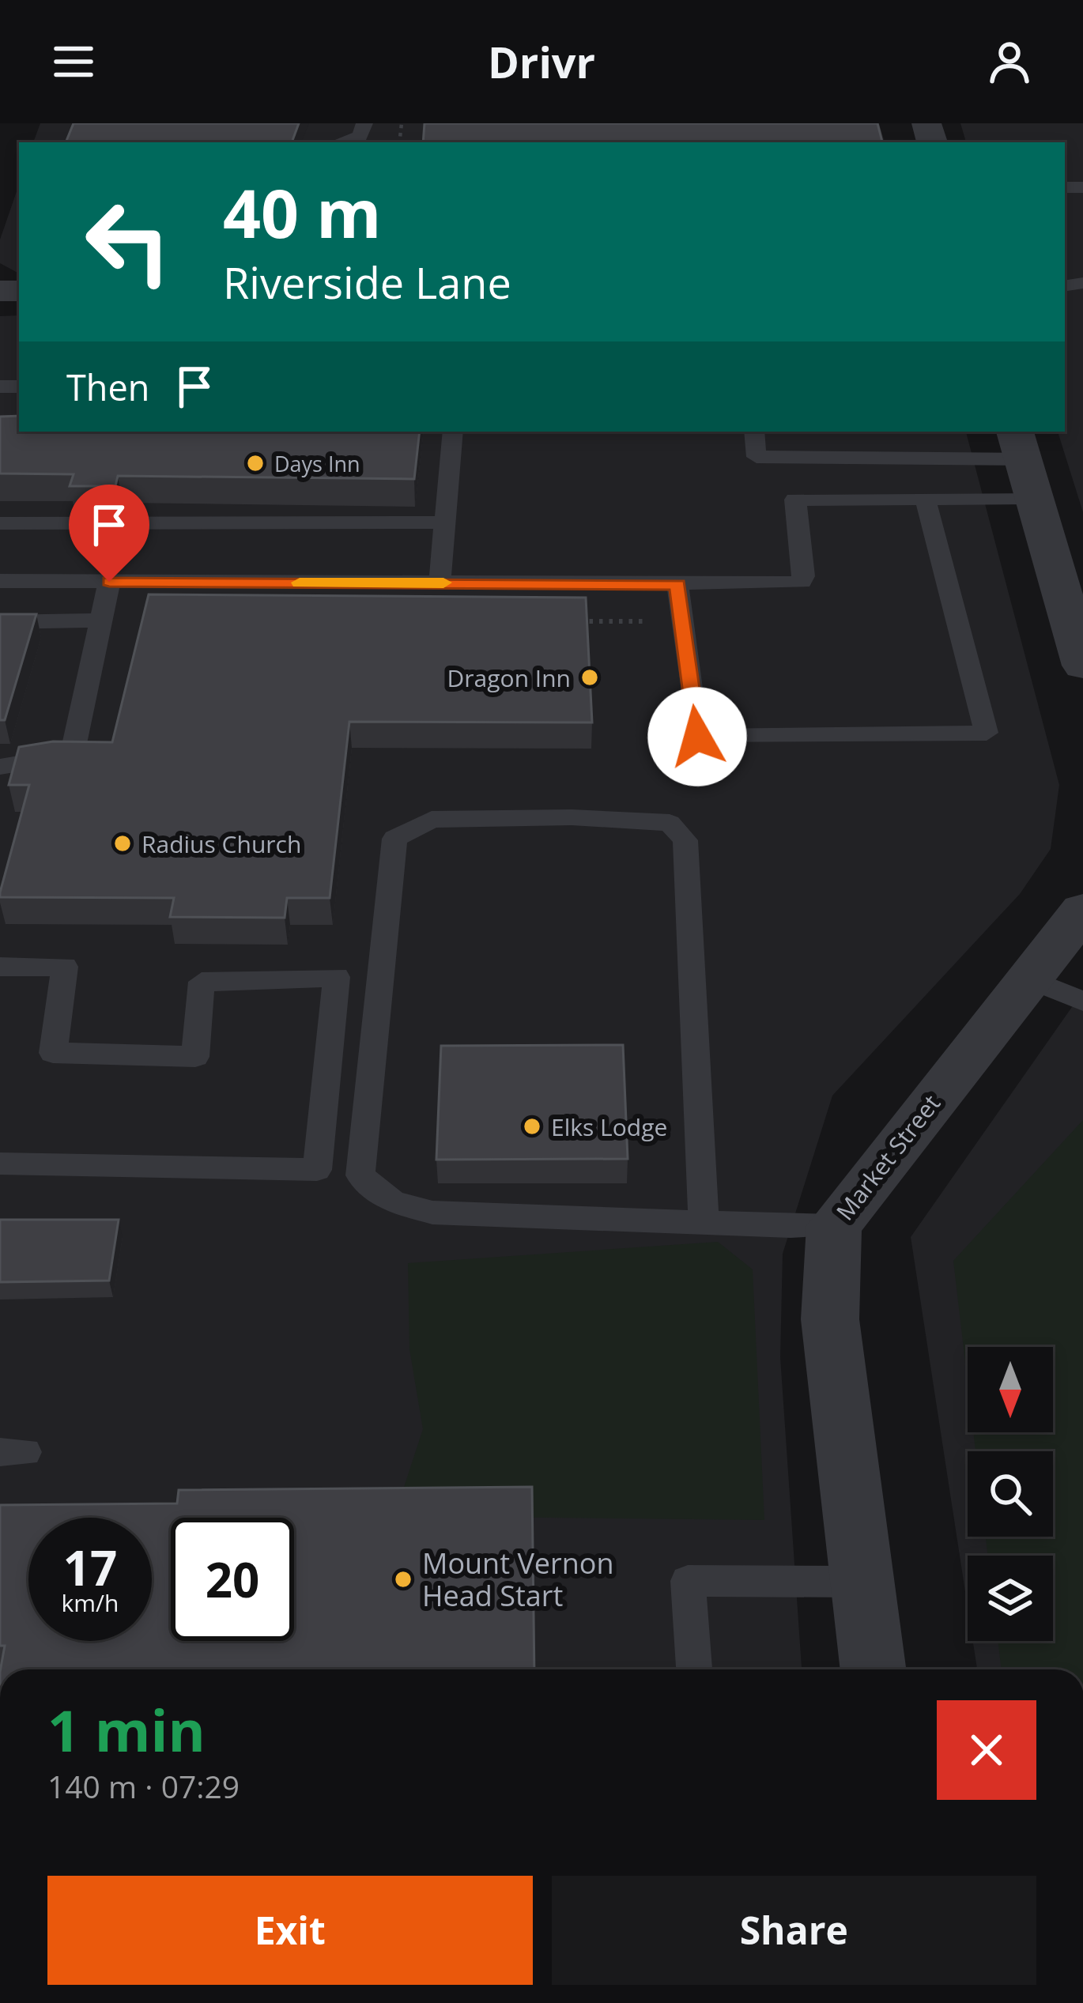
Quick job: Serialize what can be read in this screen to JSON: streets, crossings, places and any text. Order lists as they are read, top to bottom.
{
  "streets": {
    "street": ["Market Street"]
  },
  "places": [
    "Days Inn",
    "Dragon Inn",
    "Radius Church",
    "Elks Lodge",
    "Mount Vernon Head Start"
  ],
  "north": "bottom",
  "page": {
    "header": "Drivr",
    "turn": ["40 m", "Riverside Lane"],
    "then": "Then",
    "speed": "17 km/h",
    "limit": "20",
    "heading": ["1 min", "140 m · 07:29"],
    "buttons": ["Exit", "Share"]
  }
}
